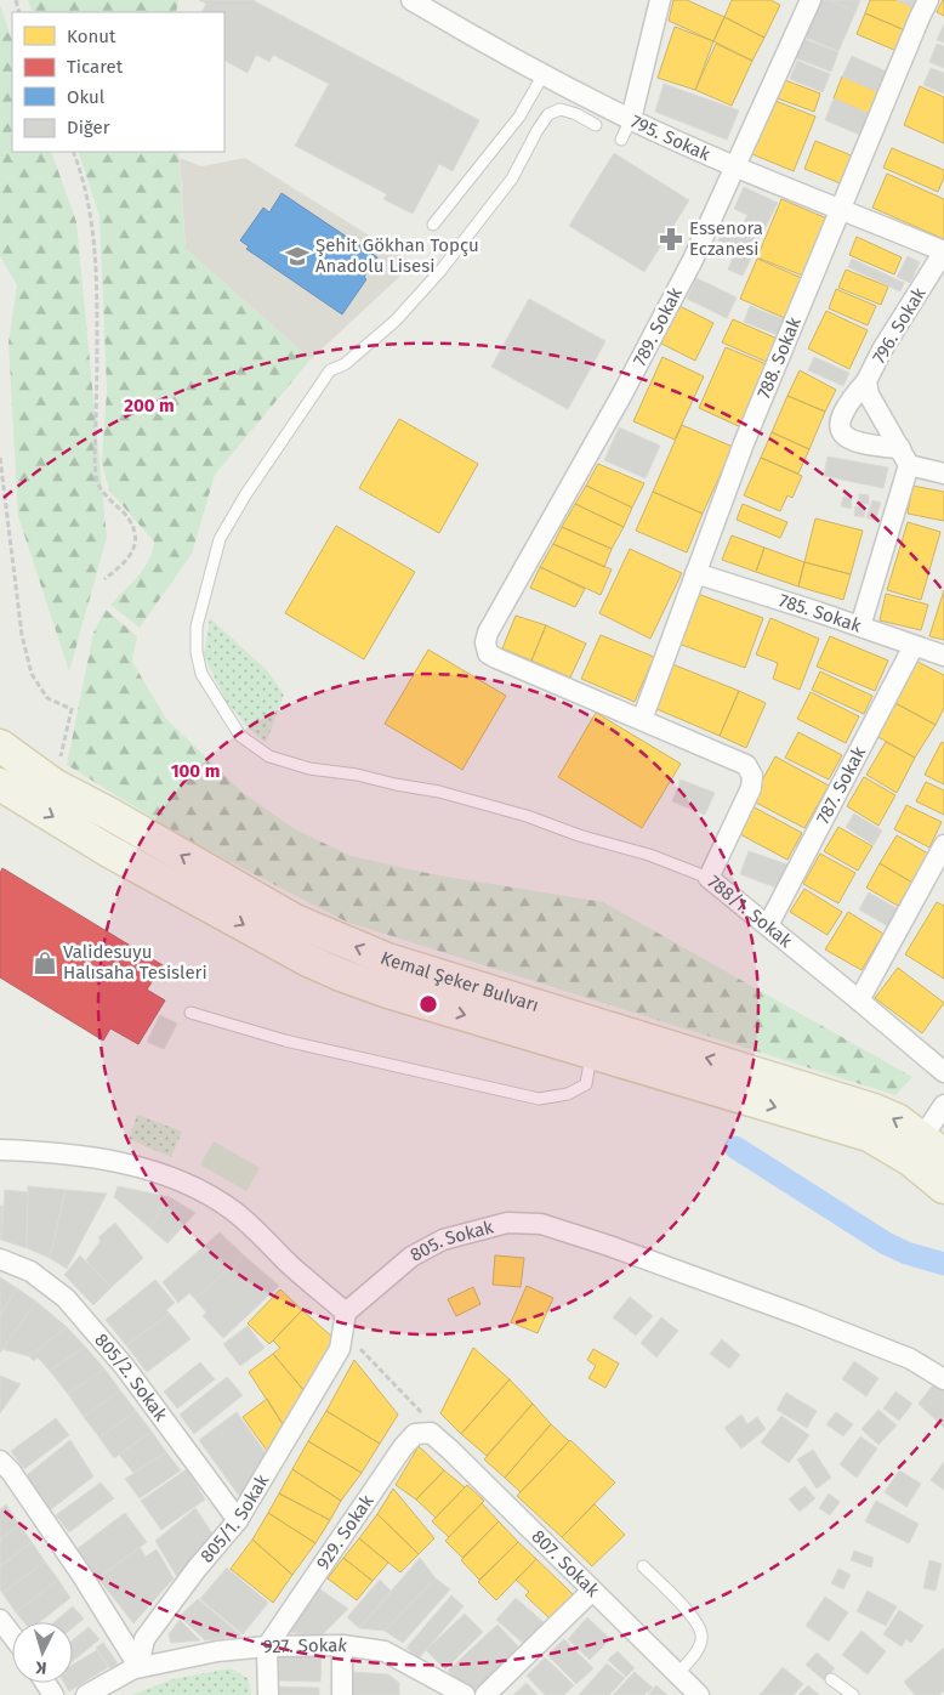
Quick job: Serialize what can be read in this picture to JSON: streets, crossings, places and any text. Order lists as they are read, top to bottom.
{
  "streets": {
    "main road": ["Kemal Şeker Bulvarı"],
    "street": [
      "795. Sokak",
      "796. Sokak",
      "789. Sokak",
      "788. Sokak",
      "785. Sokak",
      "787. Sokak",
      "788/1. Sokak",
      "805. Sokak",
      "805/2. Sokak",
      "805/1. Sokak",
      "929. Sokak",
      "807. Sokak",
      "927. Sokak"
    ]
  },
  "crossings": [
    ["795. Sokak", "796. Sokak"],
    ["795. Sokak", "789. Sokak"],
    ["795. Sokak", "788. Sokak"],
    ["789. Sokak", "788/1. Sokak"],
    ["788. Sokak", "785. Sokak"],
    ["788. Sokak", "788/1. Sokak"],
    ["785. Sokak", "787. Sokak"],
    ["787. Sokak", "788/1. Sokak"],
    ["805. Sokak", "805/1. Sokak"],
    ["805/2. Sokak", "805/1. Sokak"],
    ["805/1. Sokak", "927. Sokak"],
    ["929. Sokak", "807. Sokak"],
    ["929. Sokak", "927. Sokak"]
  ],
  "places": {
    "pharmacy": ["Essenora Eczanesi"],
    "school or university": ["Şehit Gökhan Topçu Anadolu Lisesi"],
    "shop": ["Validesuyu Halısaha Tesisleri"]
  },
  "legend": [
    "Konut",
    "Ticaret",
    "Okul",
    "Diğer"
  ],
  "north": "bottom",
  "rings": ["200 m", "100 m"]
}
